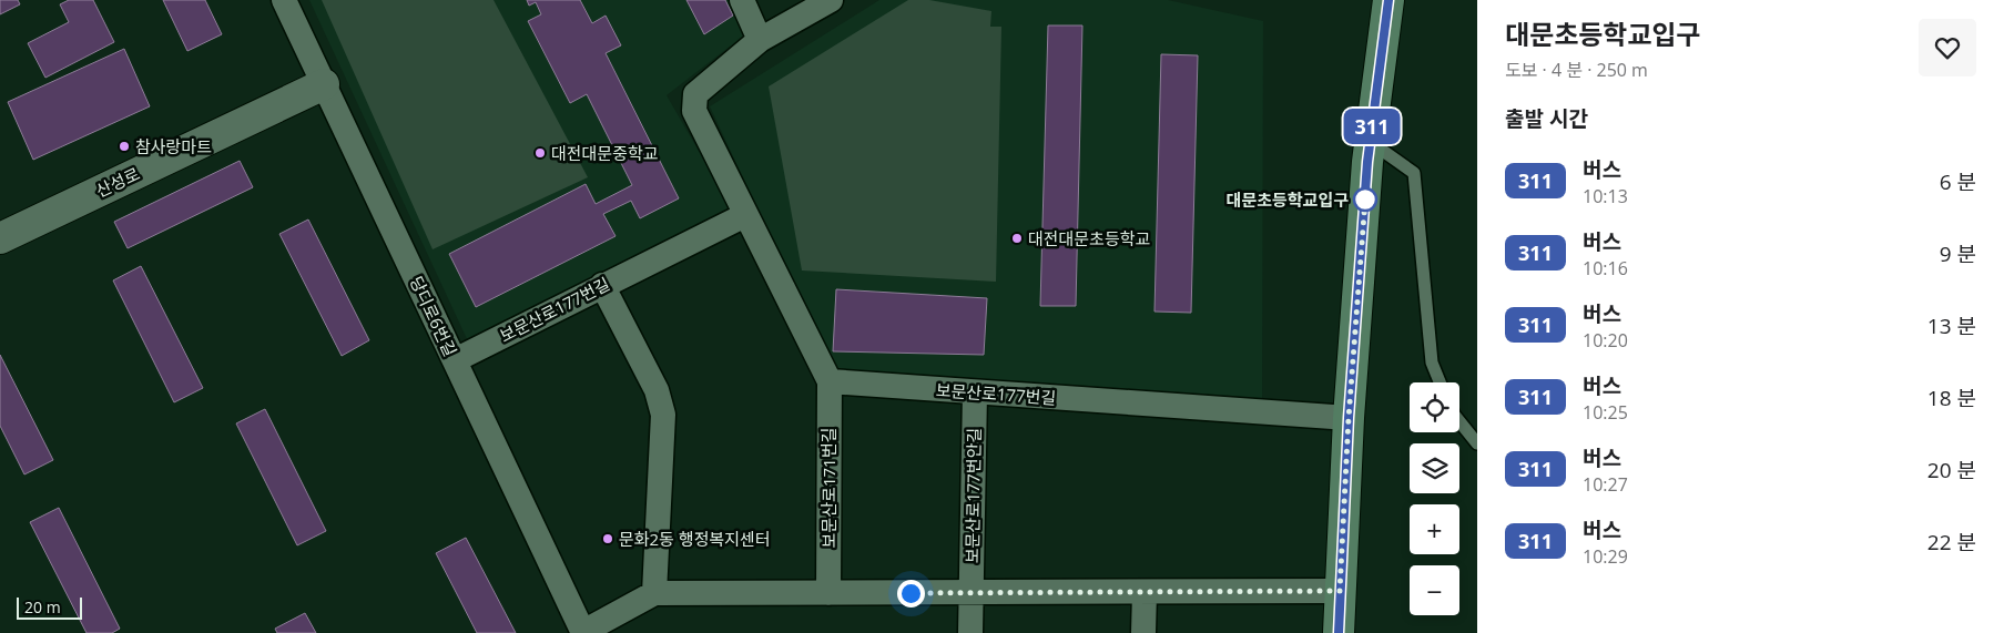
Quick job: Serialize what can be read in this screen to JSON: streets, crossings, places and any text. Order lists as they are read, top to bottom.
{
  "streets": {
    "street": [
      "산성로",
      "보문산로177번길",
      "당디로6번길",
      "보문산로171번길",
      "보문산로177번안길"
    ]
  },
  "crossings": [
    ["산성로", "당디로6번길"],
    ["보문산로177번길", "당디로6번길"],
    ["보문산로177번길", "보문산로171번길"],
    ["보문산로177번길", "보문산로177번안길"]
  ],
  "places": [
    "참사랑마트",
    "대전대문중학교",
    "대문초등학교입구",
    "대전대문초등학교",
    "문화2동 행정복지센터"
  ],
  "lines": ["bus line 311"],
  "scale_bar": "20 m",
  "page": {
    "on_map": "311",
    "heading": [
      ["대문초등학교입구", "도보 · 4 분 · 250 m"],
      "출발 시간"
    ],
    "list": [
      {
        "mark": "311",
        "name": "버스",
        "note": "10:13",
        "value": "6 분"
      },
      {
        "mark": "311",
        "name": "버스",
        "note": "10:16",
        "value": "9 분"
      },
      {
        "mark": "311",
        "name": "버스",
        "note": "10:20",
        "value": "13 분"
      },
      {
        "mark": "311",
        "name": "버스",
        "note": "10:25",
        "value": "18 분"
      },
      {
        "mark": "311",
        "name": "버스",
        "note": "10:27",
        "value": "20 분"
      },
      {
        "mark": "311",
        "name": "버스",
        "note": "10:29",
        "value": "22 분"
      }
    ],
    "map_buttons": ["+", "−"],
    "scale": "20 m"
  }
}
